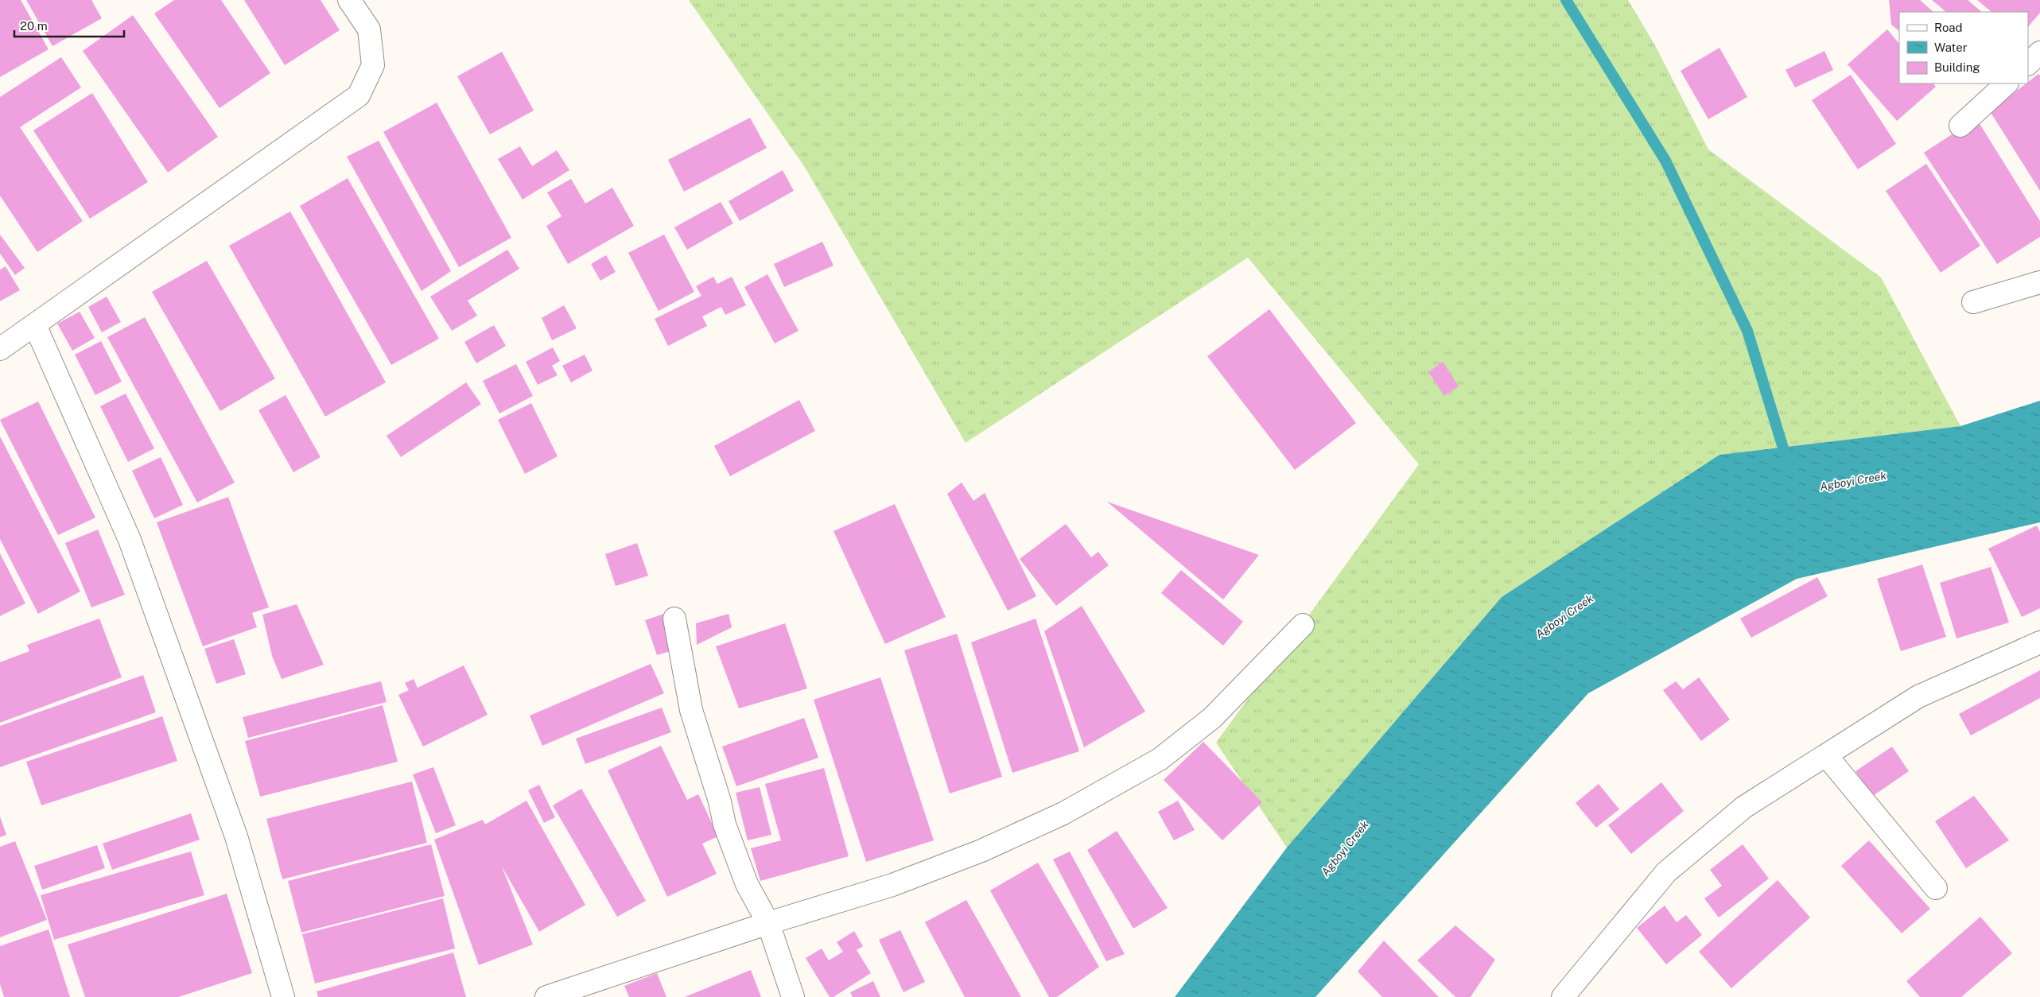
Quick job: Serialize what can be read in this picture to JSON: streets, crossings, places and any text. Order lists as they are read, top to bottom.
{
  "water": ["Agboyi Creek"],
  "legend": ["Road", "Water", "Building"],
  "scale_bar": "20 m"
}
